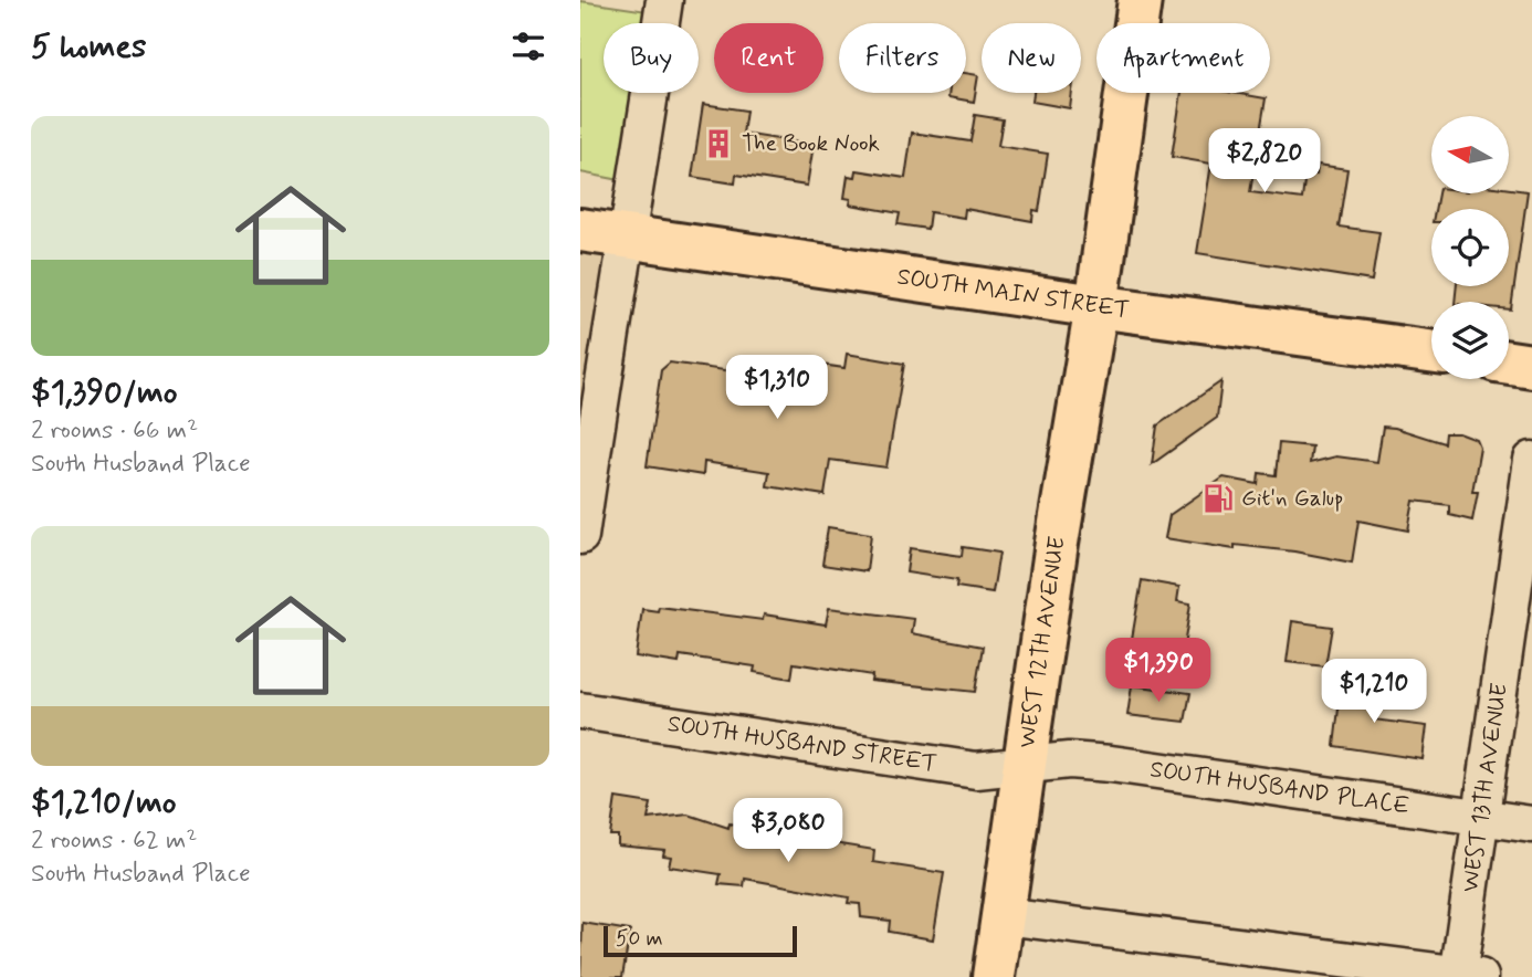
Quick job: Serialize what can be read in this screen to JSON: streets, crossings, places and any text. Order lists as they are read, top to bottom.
{
  "streets": {
    "main road": ["SOUTH MAIN STREET", "WEST 12TH AVENUE"],
    "street": ["SOUTH HUSBAND STREET", "WEST 13TH AVENUE", "SOUTH HUSBAND PLACE"]
  },
  "crossings": [
    ["SOUTH MAIN STREET", "WEST 12TH AVENUE"],
    ["WEST 12TH AVENUE", "SOUTH HUSBAND STREET"],
    ["WEST 12TH AVENUE", "SOUTH HUSBAND PLACE"],
    ["SOUTH HUSBAND STREET", "SOUTH HUSBAND PLACE"],
    ["WEST 13TH AVENUE", "SOUTH HUSBAND PLACE"]
  ],
  "places": {
    "building": ["The Book Nook"],
    "fuel station": ["Git'n Galup"]
  },
  "scale_bar": "50 m",
  "north": "left",
  "page": {
    "heading": "5 homes",
    "chip": [
      "Buy",
      "Rent",
      "Filters",
      "New",
      "Apartment"
    ],
    "list": [
      {
        "name": "$1,390/mo",
        "note": "2 rooms · 66 m² · South Husband Place"
      },
      {
        "name": "$1,210/mo",
        "note": "2 rooms · 62 m² · South Husband Place"
      }
    ],
    "price": [
      "$2,820",
      "$1,310",
      "$1,390",
      "$1,210",
      "$3,080"
    ],
    "scale": "50 m"
  }
}
